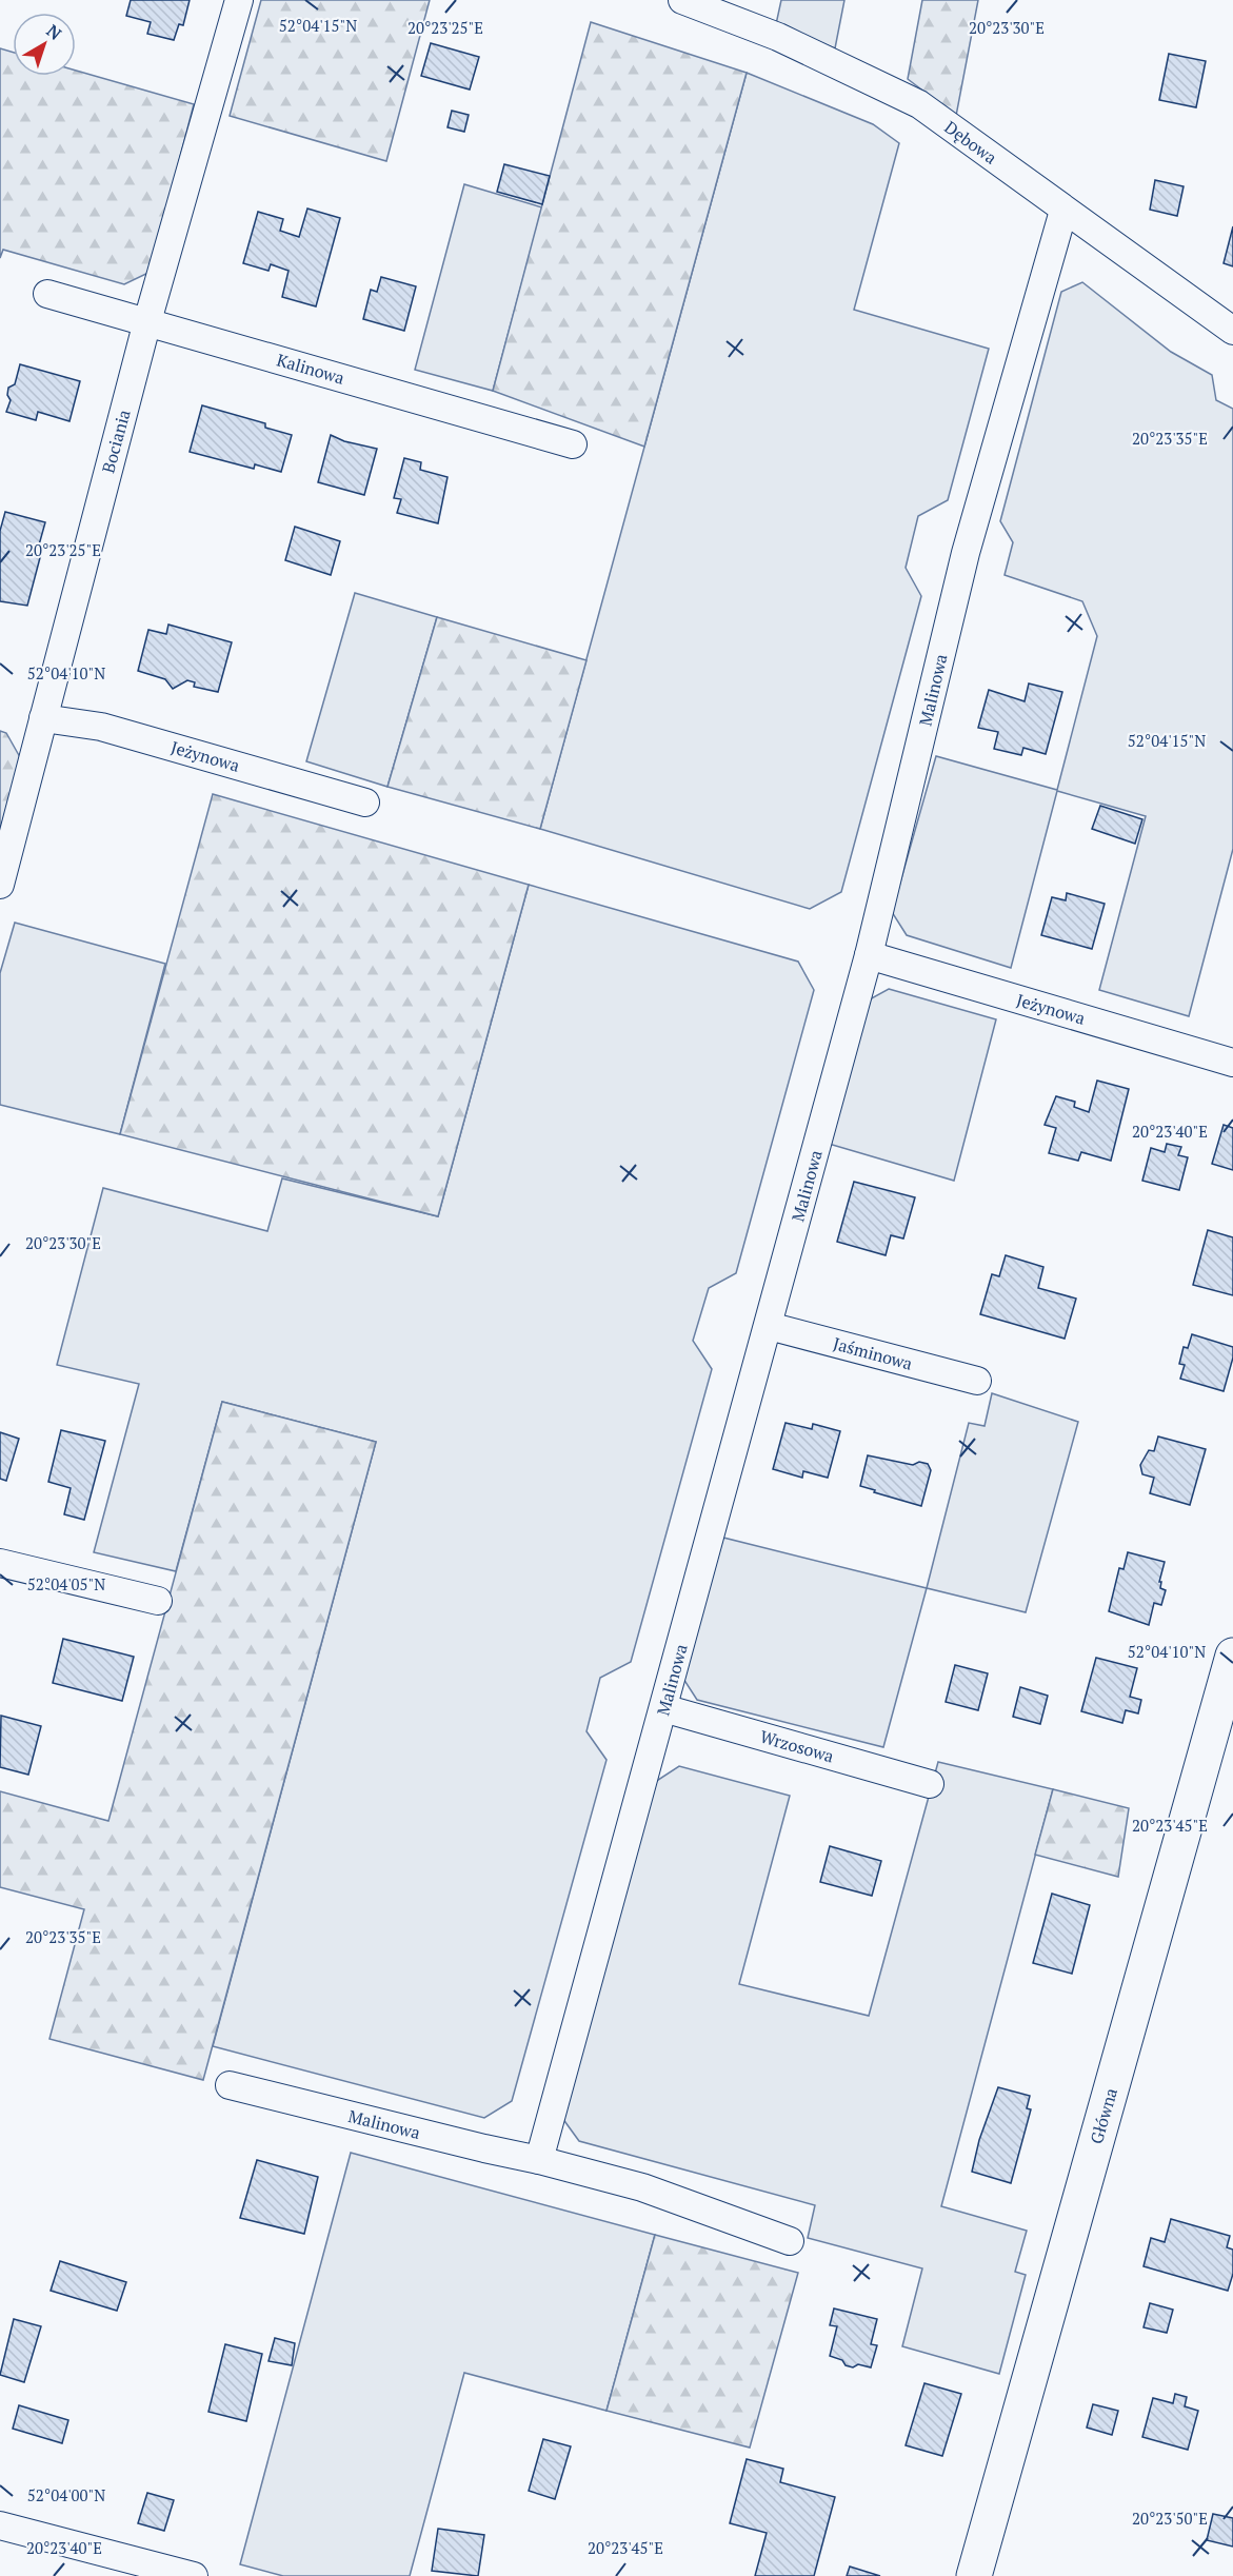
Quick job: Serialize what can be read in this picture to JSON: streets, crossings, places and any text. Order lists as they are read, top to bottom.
{
  "streets": {
    "street": [
      "Dębowa",
      "Kalinowa",
      "Bociania",
      "Malinowa",
      "Jeżynowa",
      "Jaśminowa",
      "Wrzosowa",
      "Główna"
    ]
  },
  "crossings": [
    ["Dębowa", "Malinowa"],
    ["Kalinowa", "Bociania"],
    ["Bociania", "Jeżynowa"],
    ["Malinowa", "Jeżynowa"],
    ["Malinowa", "Jaśminowa"],
    ["Malinowa", "Wrzosowa"]
  ],
  "north": "top right",
  "coordinates": [
    "52°04'15\"N",
    "20°23'25\"E",
    "20°23'30\"E",
    "20°23'35\"E",
    "52°04'10\"N",
    "20°23'40\"E",
    "52°04'05\"N",
    "20°23'45\"E",
    "52°04'00\"N",
    "20°23'50\"E"
  ]
}
